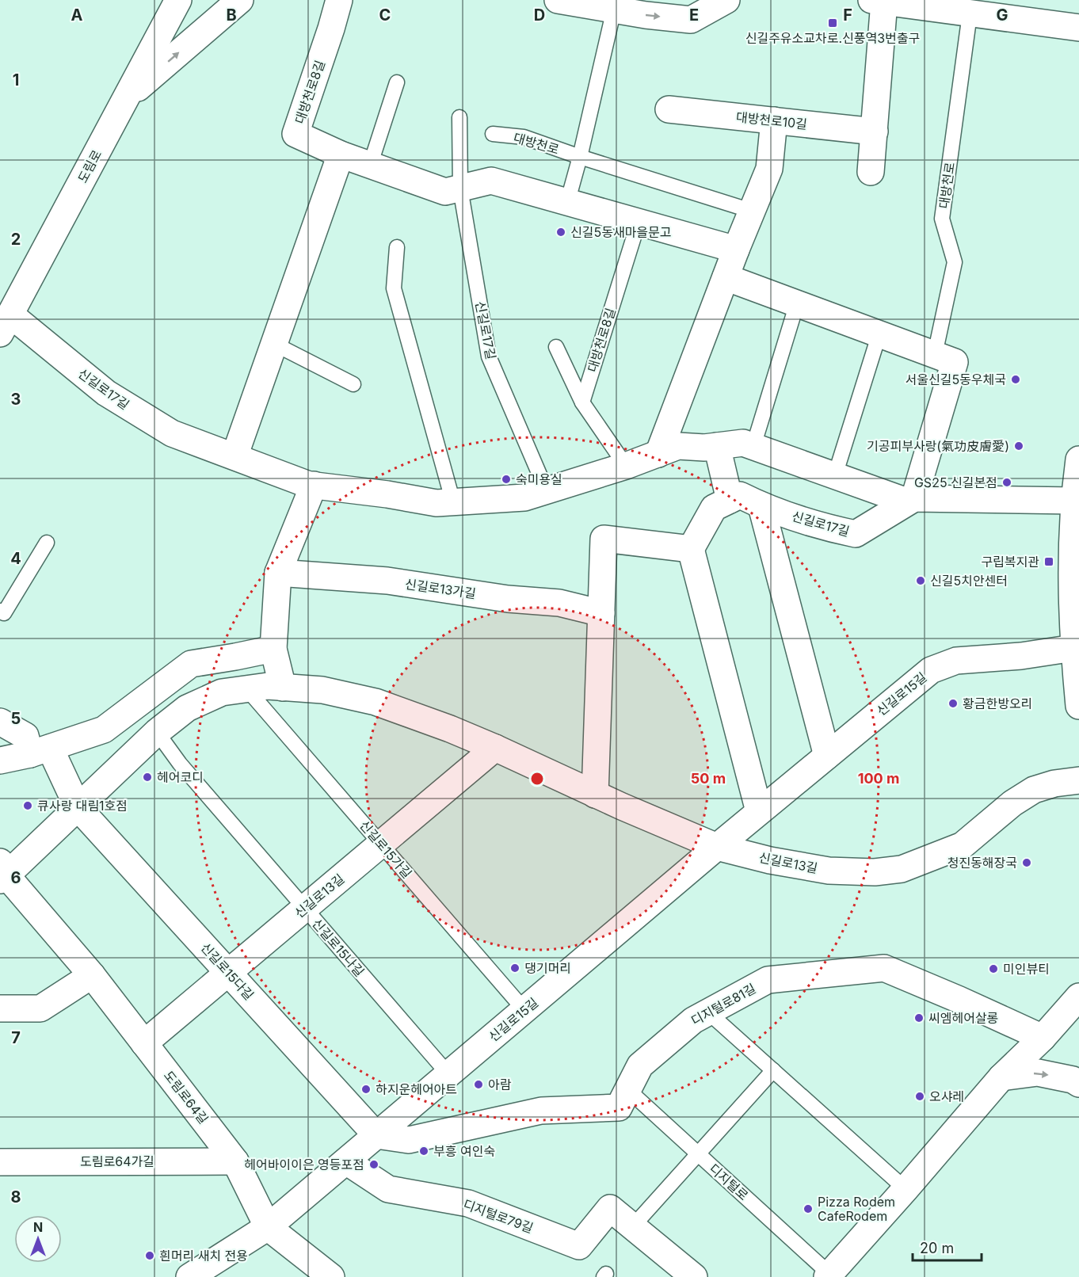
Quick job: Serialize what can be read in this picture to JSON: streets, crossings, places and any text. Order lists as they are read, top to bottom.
{
  "streets": {
    "street": [
      "대방천로8길",
      "대방천로10길",
      "도림로",
      "신길로17길",
      "신길로13가길",
      "신길로15길",
      "신길로13길",
      "신길로15다길",
      "디지털로81길",
      "도림로64길",
      "도림로64가길",
      "디지털로",
      "디지털로79길"
    ],
    "lane": ["대방천로", "신길로15가길", "신길로15나길"]
  },
  "crossings": [
    ["대방천로8길", "신길로17길"],
    ["도림로", "신길로17길"],
    ["신길로15길", "신길로15가길"],
    ["신길로15길", "신길로13길"],
    ["신길로15길", "신길로15나길"],
    ["신길로15길", "신길로15다길"],
    ["신길로15길", "디지털로81길"],
    ["신길로15길", "도림로64길"],
    ["신길로15길", "디지털로79길"],
    ["신길로15가길", "신길로13길"],
    ["신길로13길", "신길로15나길"],
    ["신길로13길", "신길로15다길"],
    ["신길로13길", "도림로64길"],
    ["신길로15다길", "디지털로81길"],
    ["디지털로81길", "디지털로"],
    ["도림로64길", "도림로64가길"]
  ],
  "places": {
    "transit": ["신길주유소교차로.신풍역3번출구", "구립복지관"],
    "other": [
      "신길5동새마을문고",
      "서울신길5동우체국",
      "기공피부사랑(氣功皮膚愛)",
      "숙미용실",
      "GS25 신길본점",
      "신길5치안센터",
      "황금한방오리",
      "헤어코디",
      "큐사랑 대림1호점",
      "청진동해장국",
      "댕기머리",
      "미인뷰티",
      "씨엠헤어살롱",
      "아람",
      "하지운헤어아트",
      "오샤레",
      "부흥 여인숙",
      "헤어바이이은 영등포점",
      "Pizza Rodem CafeRodem",
      "흰머리 새치 전용"
    ]
  },
  "scale_bar": "20 m",
  "north": "top",
  "grid": {
    "columns": [
      "A",
      "B",
      "C",
      "D",
      "E",
      "F",
      "G"
    ],
    "rows": [
      "1",
      "2",
      "3",
      "4",
      "5",
      "6",
      "7",
      "8"
    ]
  },
  "rings": ["50 m", "100 m"]
}
